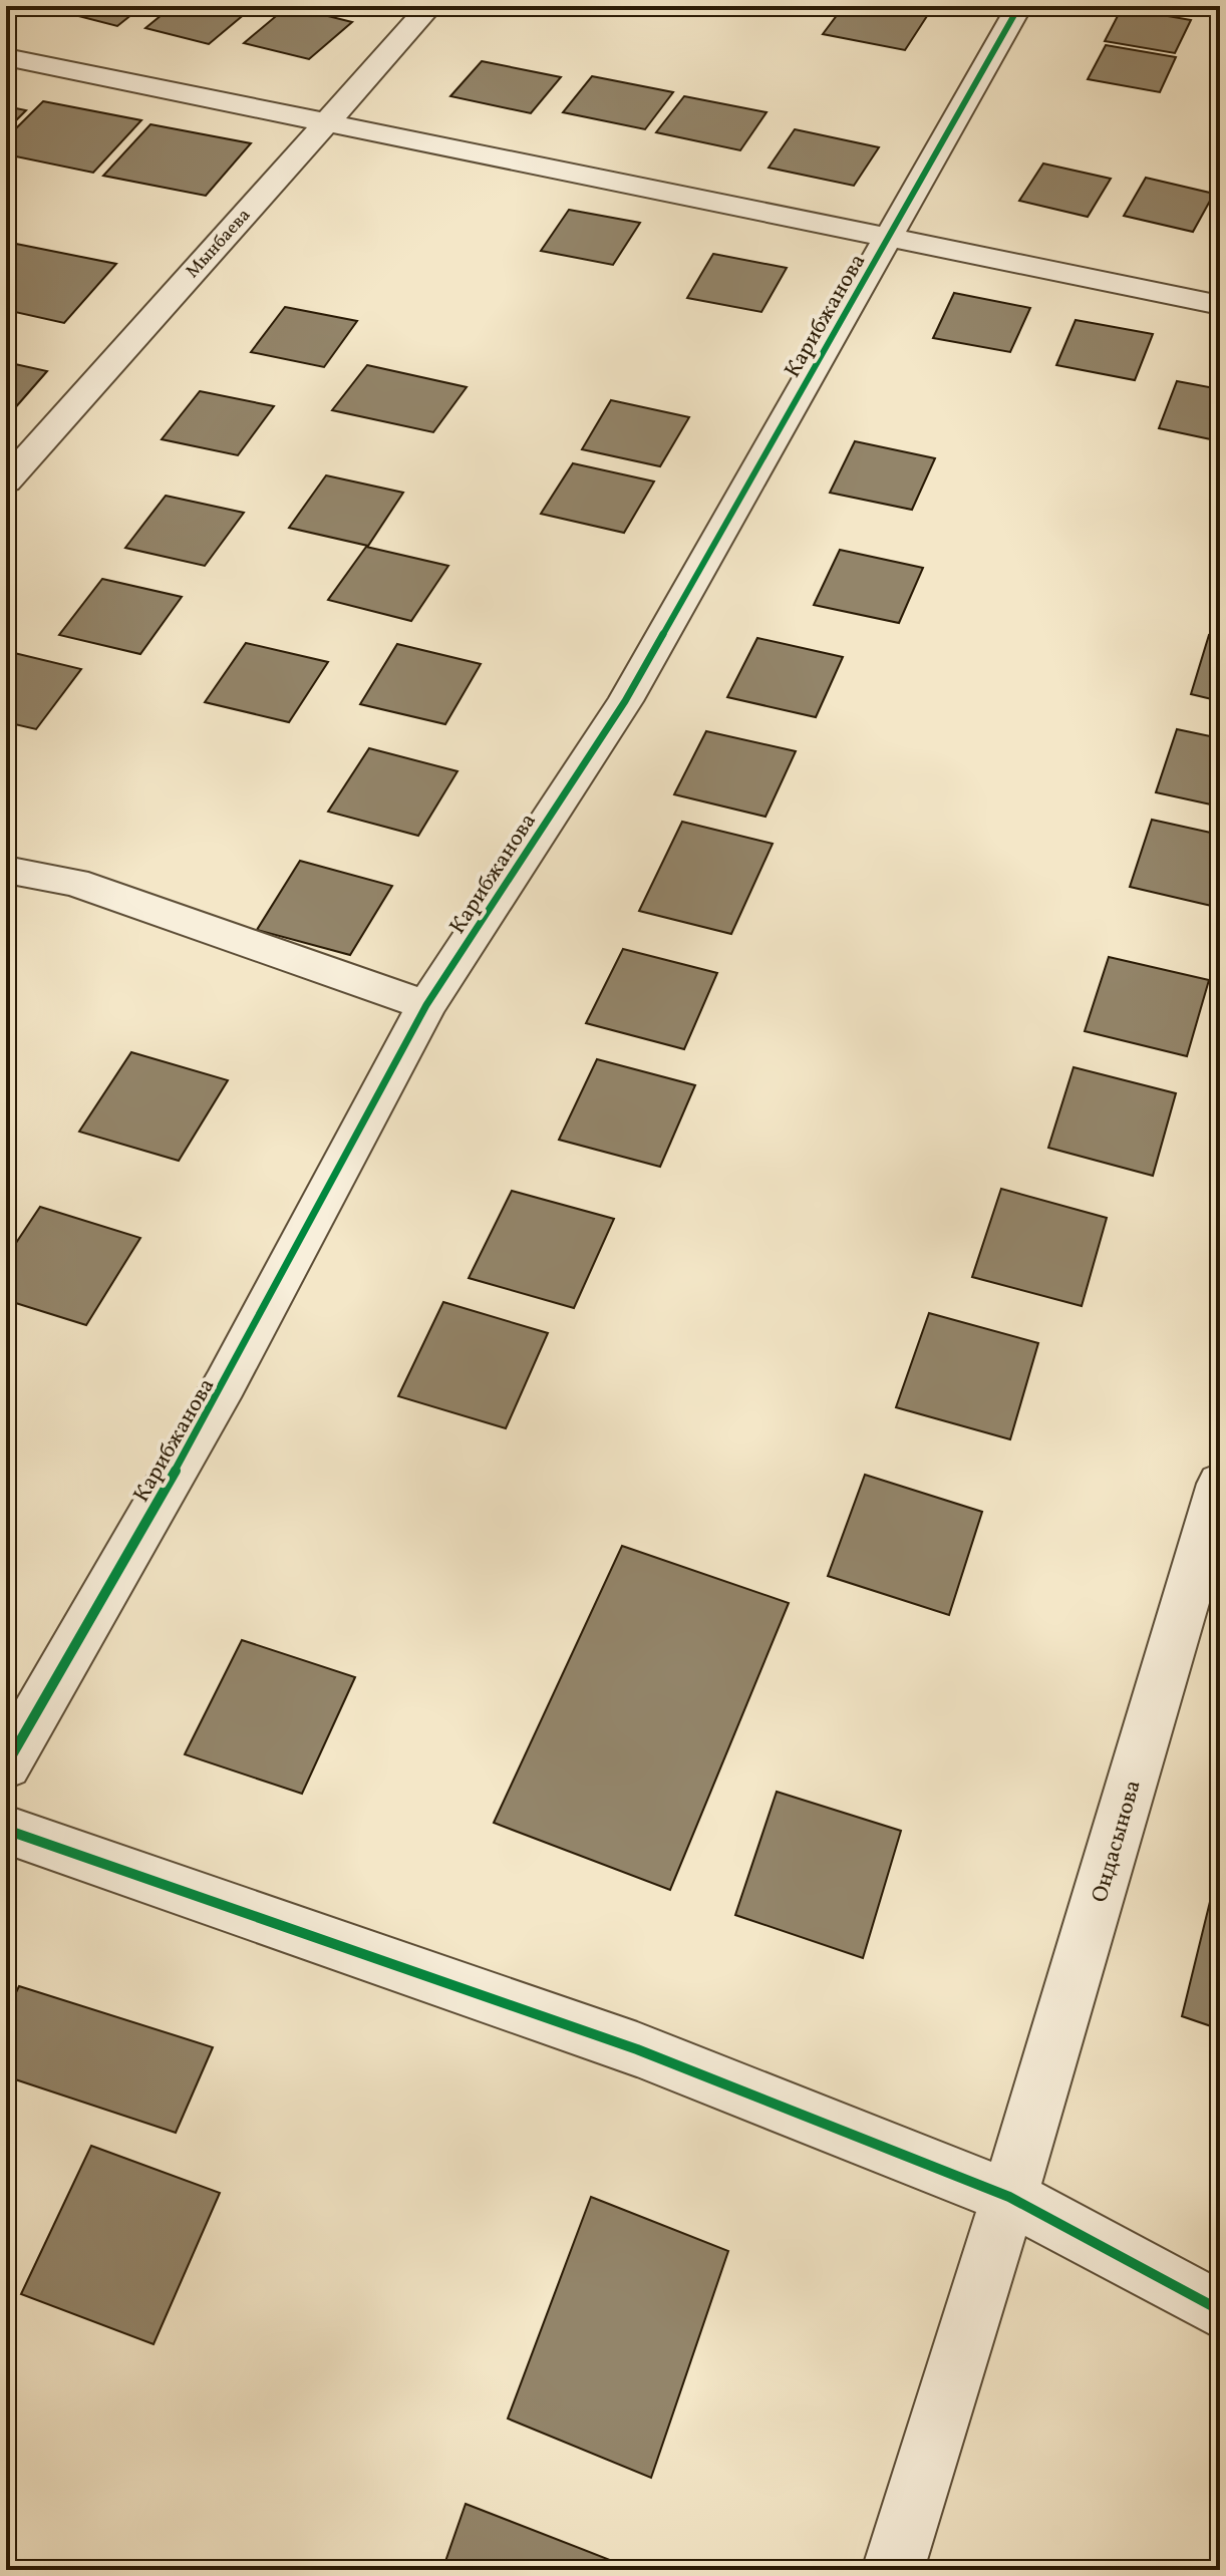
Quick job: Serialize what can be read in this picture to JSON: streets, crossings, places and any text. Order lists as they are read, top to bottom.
{
  "streets": {
    "street": ["Мынбаева", "Карибжанова", "Ондасынова"]
  }
}
